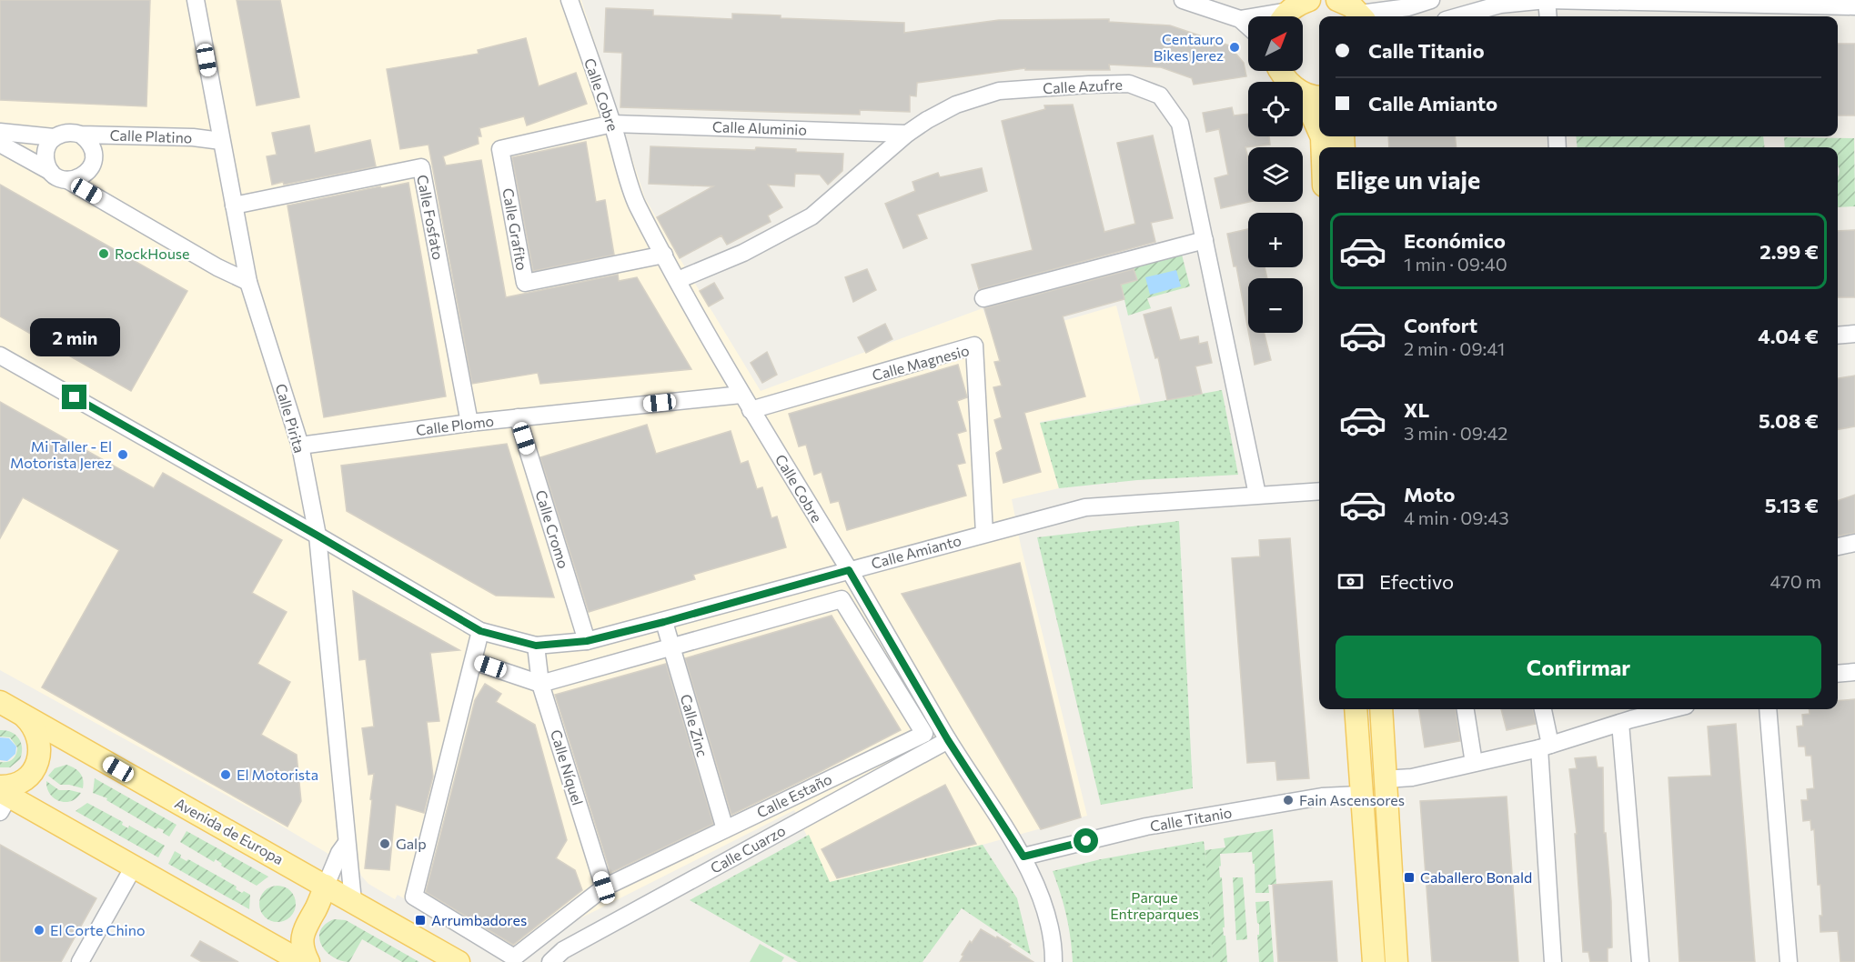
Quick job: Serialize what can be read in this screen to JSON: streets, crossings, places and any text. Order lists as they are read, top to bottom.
{
  "streets": {
    "main road": ["Avenida de Europa"],
    "street": [
      "Calle Azufre",
      "Calle Cobre",
      "Calle Aluminio",
      "Calle Platino",
      "Calle Fosfato",
      "Calle Grafito",
      "Calle Magnesio",
      "Calle Pirita",
      "Calle Plomo",
      "Calle Cromo",
      "Calle Amianto",
      "Calle Zinc",
      "Calle Níquel",
      "Calle Estaño",
      "Calle Titanio",
      "Calle Cuarzo"
    ]
  },
  "crossings": [
    ["Calle Azufre", "Calle Cobre"],
    ["Calle Azufre", "Calle Aluminio"],
    ["Calle Azufre", "Calle Amianto"],
    ["Calle Cobre", "Calle Aluminio"],
    ["Calle Cobre", "Calle Grafito"],
    ["Calle Cobre", "Calle Magnesio"],
    ["Calle Cobre", "Calle Plomo"],
    ["Calle Cobre", "Calle Amianto"],
    ["Calle Cobre", "Calle Titanio"],
    ["Calle Cobre", "Calle Cuarzo"],
    ["Calle Aluminio", "Calle Grafito"],
    ["Calle Platino", "Calle Pirita"],
    ["Calle Fosfato", "Calle Pirita"],
    ["Calle Fosfato", "Calle Plomo"],
    ["Calle Magnesio", "Calle Amianto"],
    ["Calle Pirita", "Calle Plomo"],
    ["Calle Pirita", "Calle Amianto"],
    ["Calle Pirita", "Avenida de Europa"],
    ["Calle Plomo", "Calle Cromo"],
    ["Calle Cromo", "Calle Amianto"],
    ["Calle Amianto", "Calle Zinc"],
    ["Calle Amianto", "Calle Níquel"],
    ["Calle Amianto", "Calle Estaño"],
    ["Calle Zinc", "Calle Estaño"],
    ["Calle Níquel", "Calle Estaño"]
  ],
  "parks": ["Parque Entreparques"],
  "places": {
    "other": [
      "Centauro Bikes Jerez",
      "RockHouse",
      "Mi Taller - El Motorista Jerez",
      "El Motorista",
      "Fain Ascensores",
      "Galp",
      "El Corte Chino"
    ],
    "transit": ["Caballero Bonald", "Arrumbadores"]
  },
  "north": "top right",
  "page": {
    "map_buttons": ["+", "−"],
    "banner": ["Calle Titanio", "Calle Amianto"],
    "heading": "Elige un viaje",
    "list": [
      {
        "name": "Económico",
        "note": "1 min · 09:40",
        "value": "2.99 €"
      },
      {
        "name": "Confort",
        "note": "2 min · 09:41",
        "value": "4.04 €"
      },
      {
        "name": "XL",
        "note": "3 min · 09:42",
        "value": "5.08 €"
      },
      {
        "name": "Moto",
        "note": "4 min · 09:43",
        "value": "5.13 €"
      }
    ],
    "bubble": "2 min",
    "pay": ["Efectivo", "470 m"],
    "buttons": "Confirmar"
  }
}
